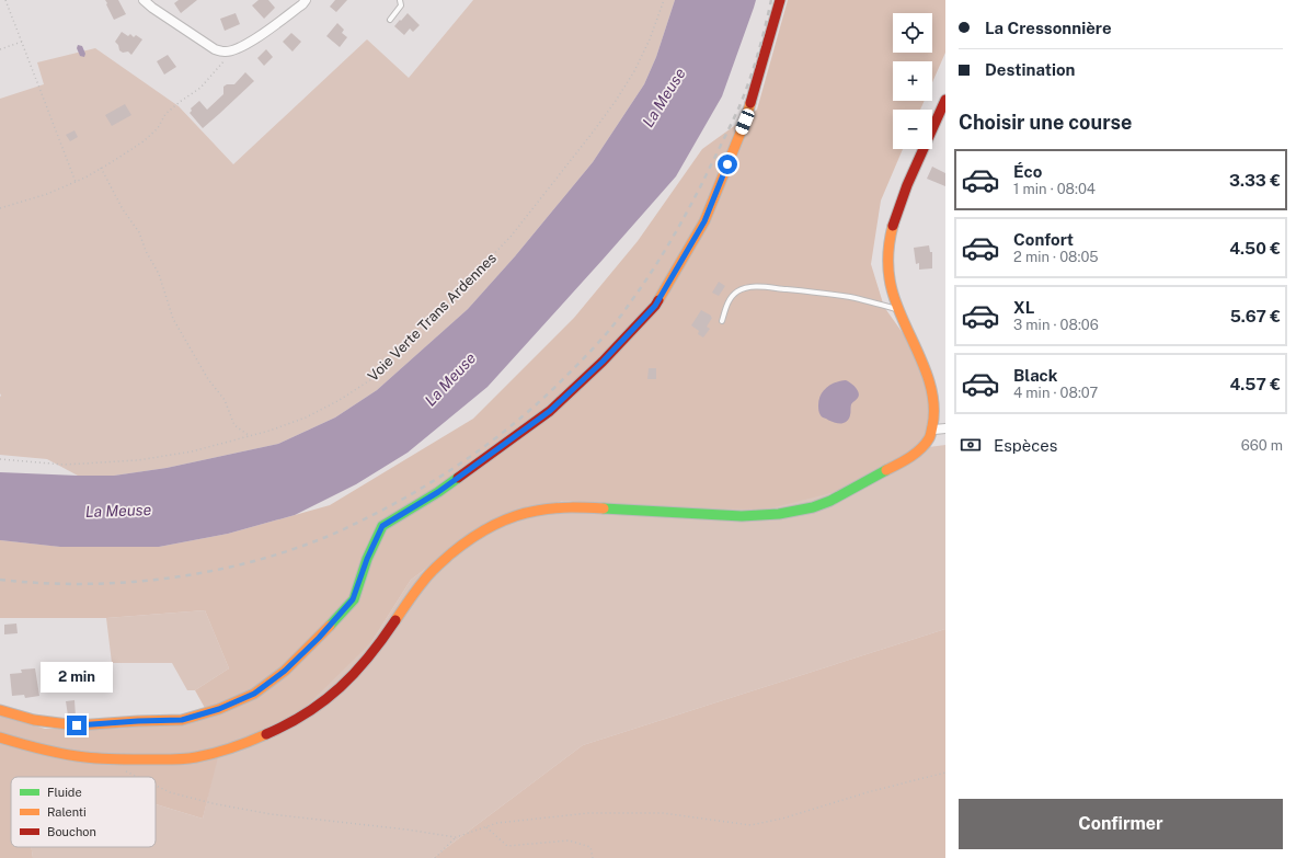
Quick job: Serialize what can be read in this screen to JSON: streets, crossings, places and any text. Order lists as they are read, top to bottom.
{
  "streets": {
    "path": ["Voie Verte Trans Ardennes"]
  },
  "water": ["La Meuse"],
  "legend": ["Fluide", "Ralenti", "Bouchon"],
  "page": {
    "banner": ["La Cressonnière", "Destination"],
    "map_buttons": ["+", "−"],
    "heading": "Choisir une course",
    "list": [
      {
        "name": "Éco",
        "note": "1 min · 08:04",
        "value": "3.33 €"
      },
      {
        "name": "Confort",
        "note": "2 min · 08:05",
        "value": "4.50 €"
      },
      {
        "name": "XL",
        "note": "3 min · 08:06",
        "value": "5.67 €"
      },
      {
        "name": "Black",
        "note": "4 min · 08:07",
        "value": "4.57 €"
      }
    ],
    "pay": ["Espèces", "660 m"],
    "bubble": "2 min",
    "buttons": "Confirmer"
  }
}
